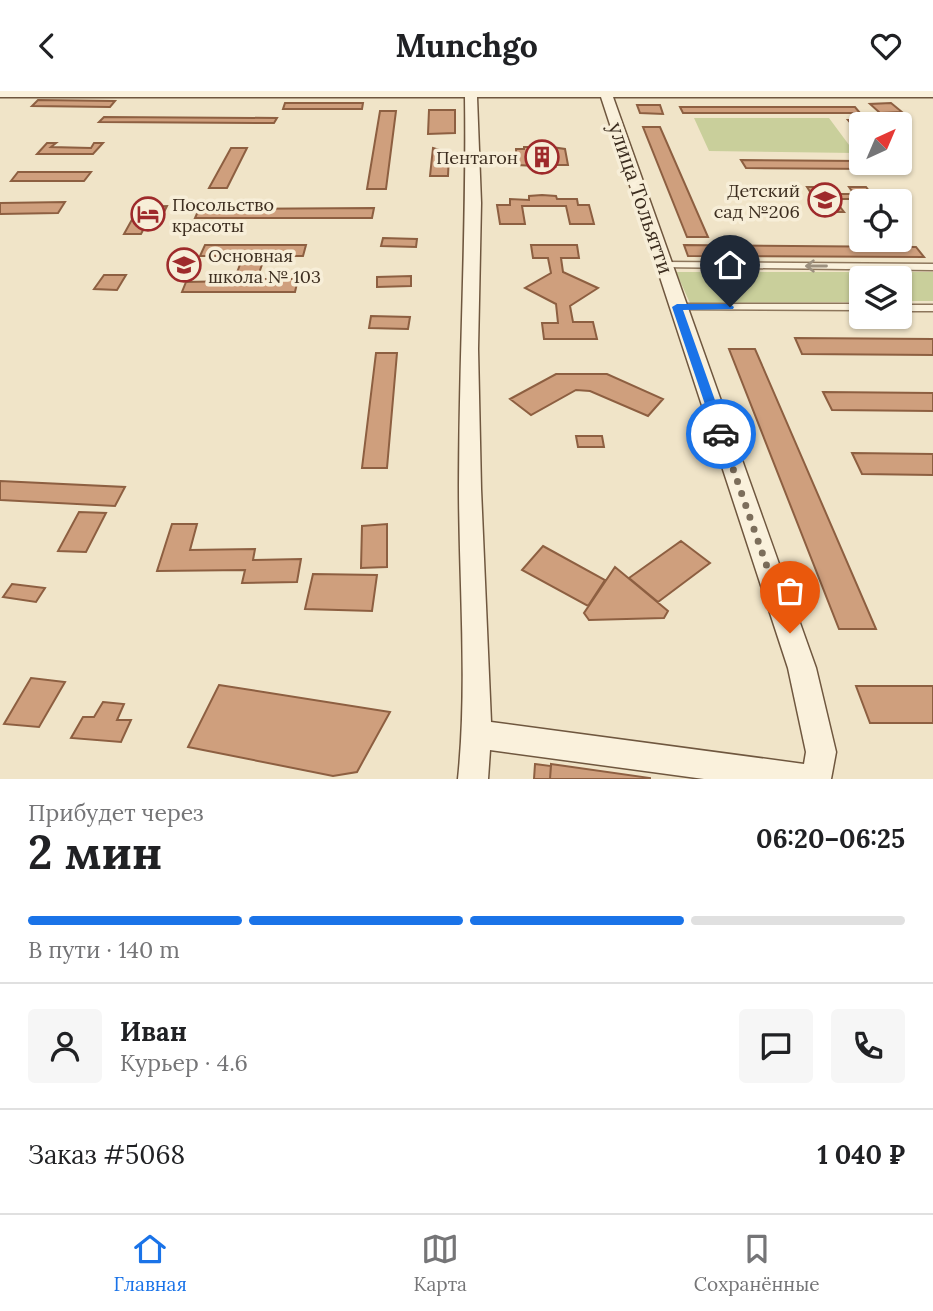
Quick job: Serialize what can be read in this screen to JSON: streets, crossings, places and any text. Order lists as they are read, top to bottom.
{
  "streets": {
    "street": ["улица Тольятти"]
  },
  "places": {
    "building": ["Пентагон"],
    "school or university": ["Детский сад №206", "Основная школа № 103"],
    "hotel": ["Посольство красоты"]
  },
  "north": "top right",
  "page": {
    "header": "Munchgo",
    "heading": ["2 мин", "Прибудет через", "06:20–06:25"],
    "panel": [
      "Иван",
      "Курьер · 4.6",
      "Заказ #5068",
      "1 040 ₽"
    ],
    "bar": "В пути · 140 m",
    "tabs": ["Главная", "Карта", "Сохранённые"]
  }
}
